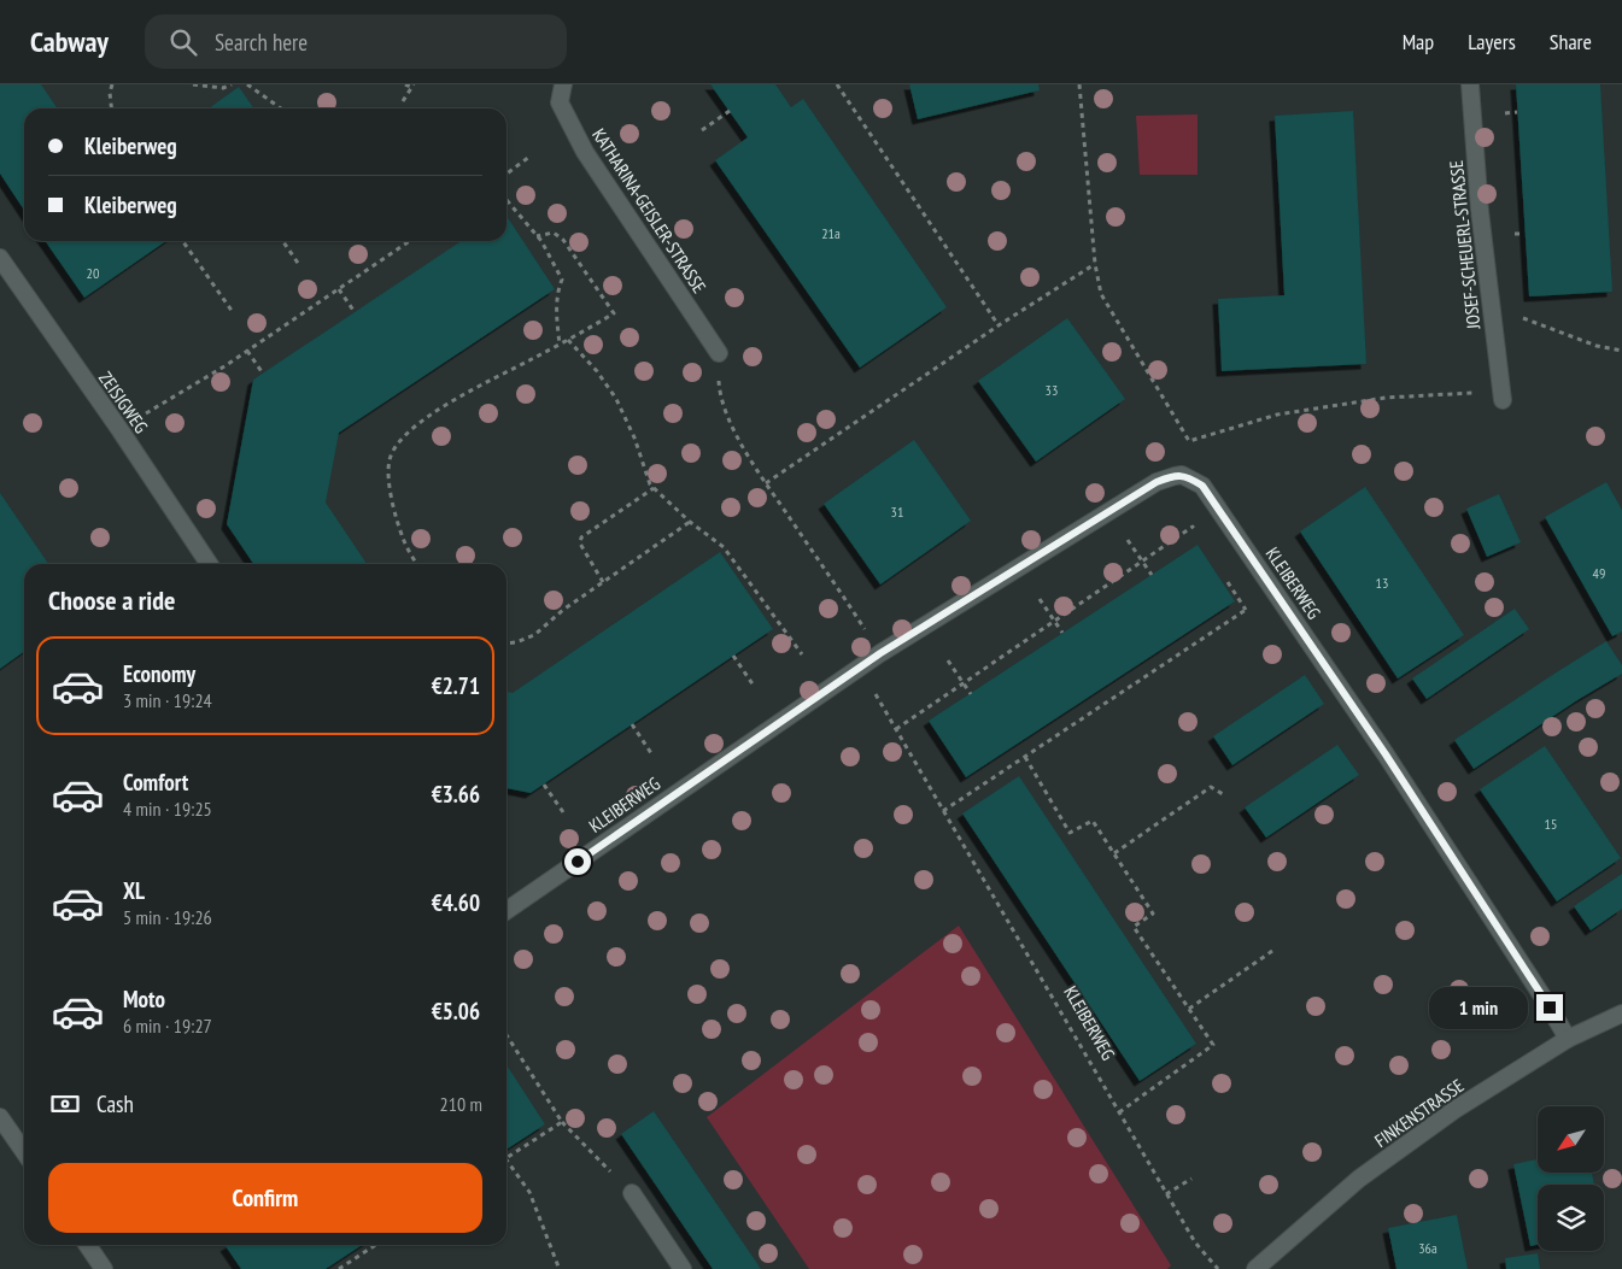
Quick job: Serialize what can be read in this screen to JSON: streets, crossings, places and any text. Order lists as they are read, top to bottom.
{
  "streets": {
    "street": [
      "KATHARINA-GEISLER-STRASSE",
      "JOSEF-SCHEUERL-STRASSE",
      "ZEISIGWEG",
      "KLEIBERWEG",
      "FINKENSTRASSE"
    ]
  },
  "crossings": [
    ["KLEIBERWEG", "FINKENSTRASSE"]
  ],
  "house_numbers": [
    "21a",
    "20",
    "33",
    "31",
    "49",
    "13",
    "15",
    "36a"
  ],
  "north": "bottom left",
  "page": {
    "header": "Cabway",
    "search": "Search here",
    "nav": ["Map", "Layers", "Share"],
    "banner": ["Kleiberweg", "Kleiberweg"],
    "heading": "Choose a ride",
    "list": [
      {
        "name": "Economy",
        "note": "3 min · 19:24",
        "value": "€2.71"
      },
      {
        "name": "Comfort",
        "note": "4 min · 19:25",
        "value": "€3.66"
      },
      {
        "name": "XL",
        "note": "5 min · 19:26",
        "value": "€4.60"
      },
      {
        "name": "Moto",
        "note": "6 min · 19:27",
        "value": "€5.06"
      }
    ],
    "bubble": "1 min",
    "pay": ["Cash", "210 m"],
    "buttons": "Confirm"
  }
}
